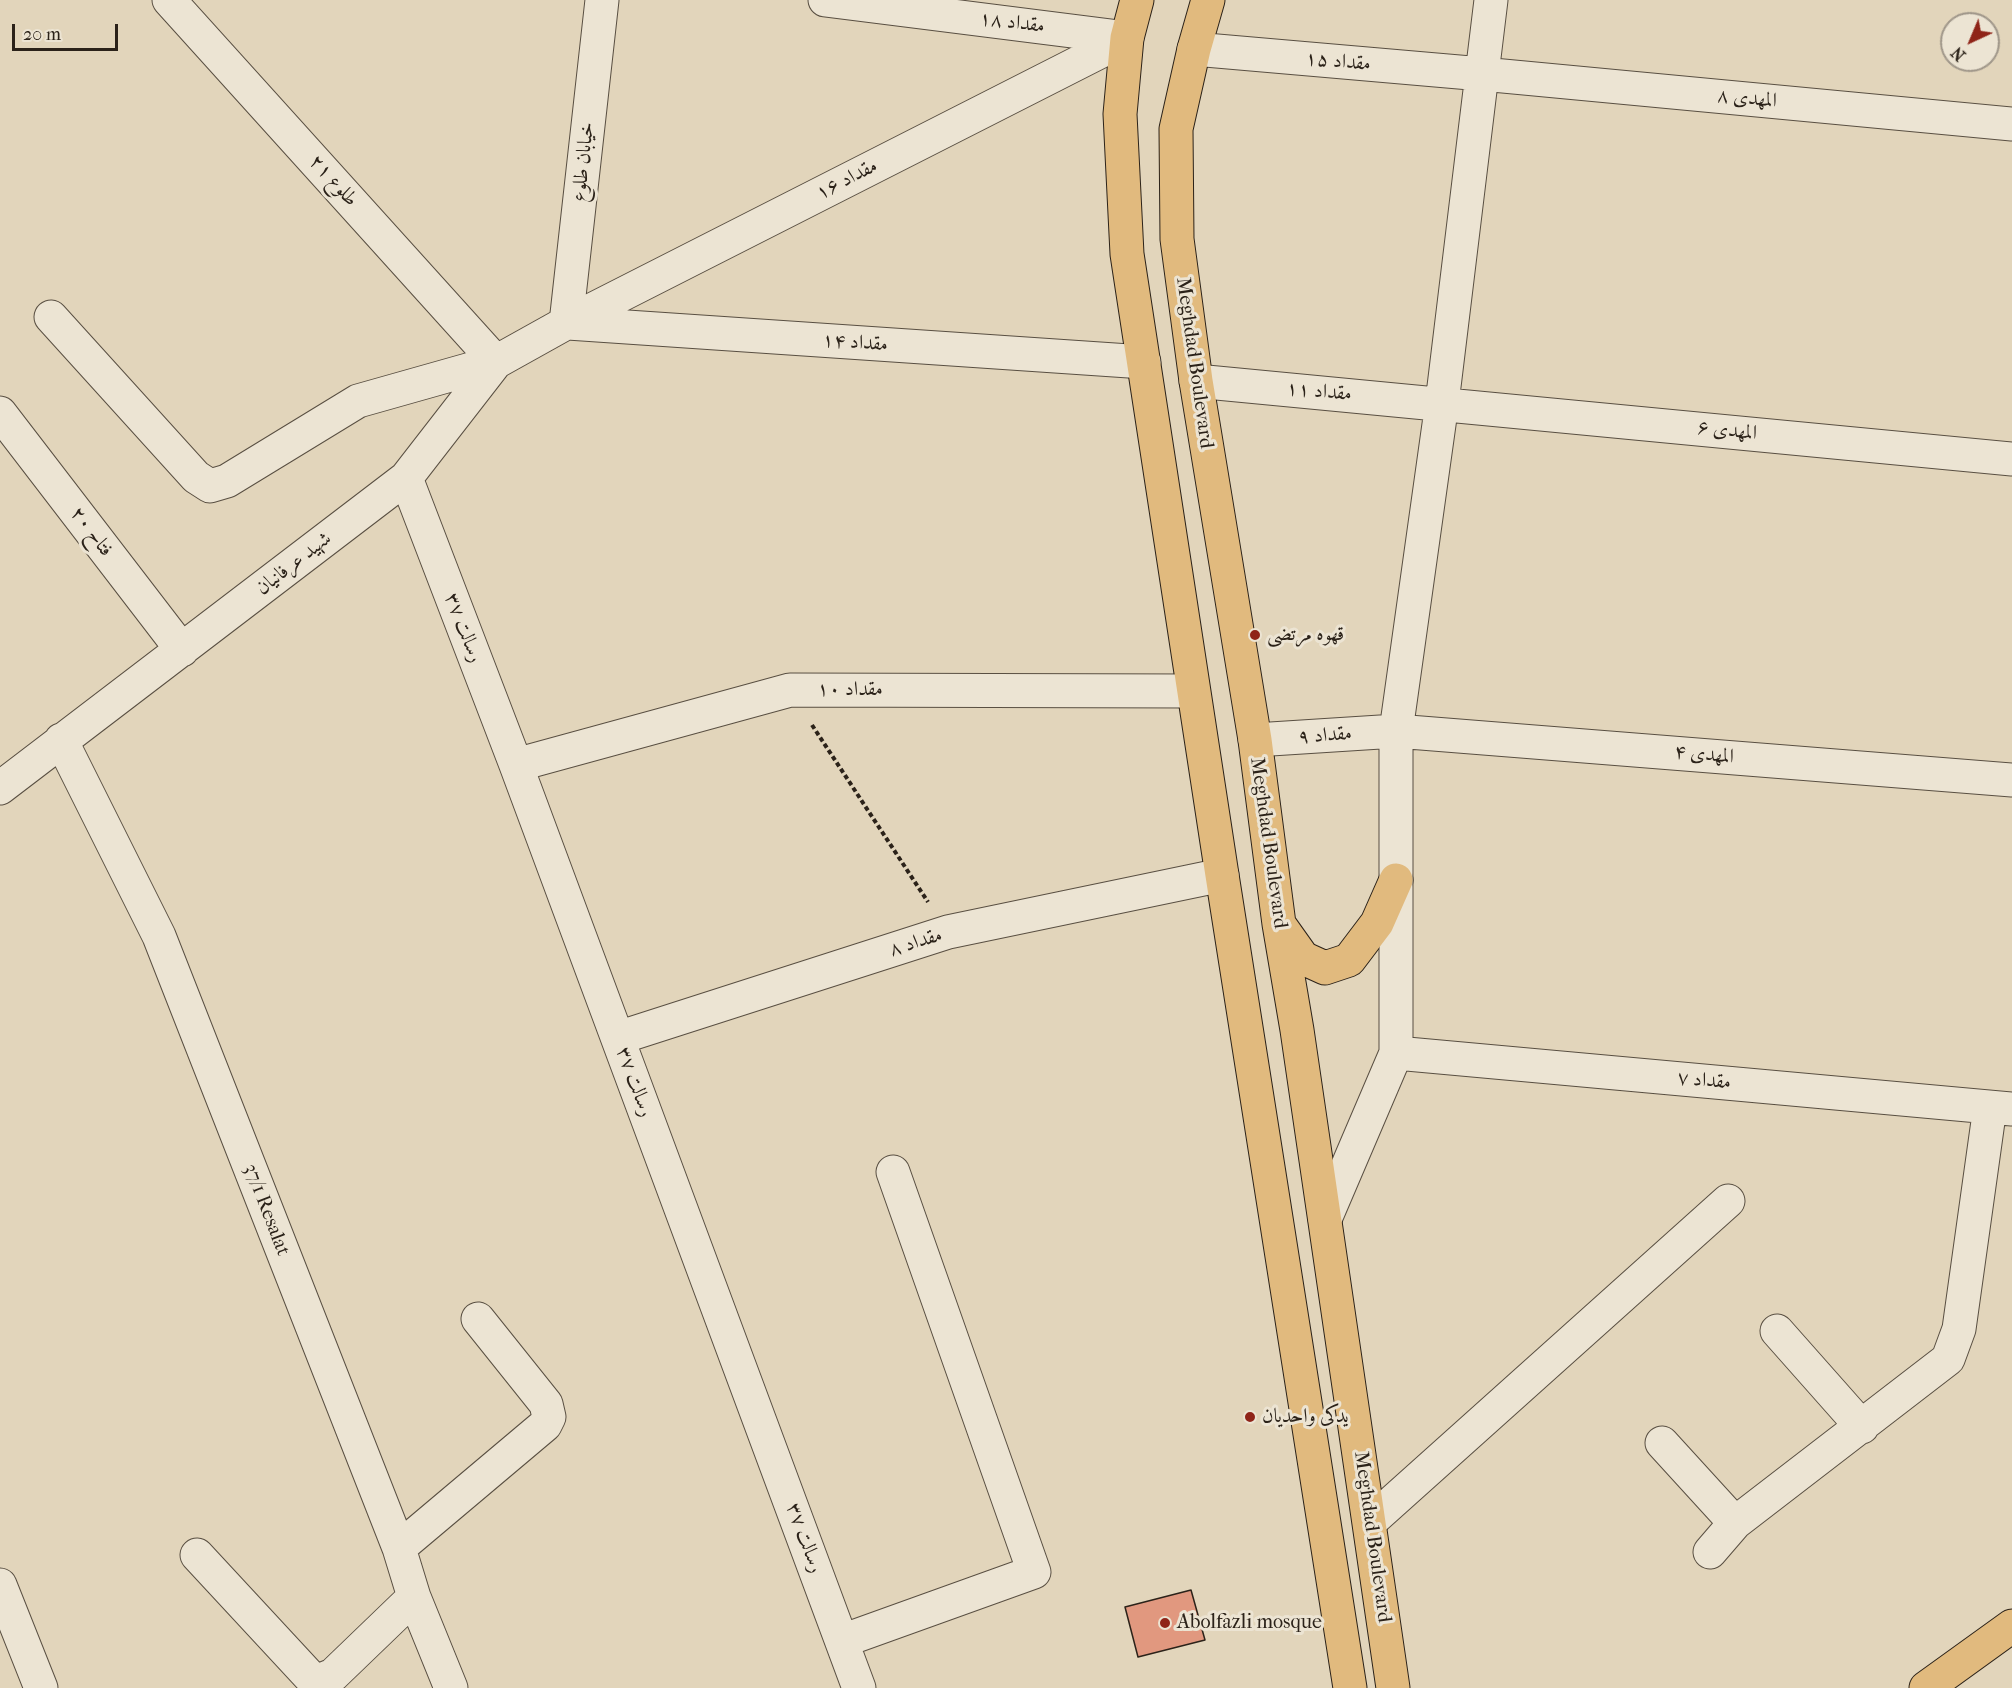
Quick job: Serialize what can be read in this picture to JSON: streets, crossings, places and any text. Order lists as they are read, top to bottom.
{
  "streets": {
    "main road": ["Meghdad Boulevard"],
    "street": [
      "مقداد ۱۸",
      "مقداد ۱۵",
      "المهدی ۸",
      "خیابان طلوع",
      "مقداد ۱۶",
      "طلوع ۲۱",
      "مقداد ۱۴",
      "مقداد ۱۱",
      "المهدی ۶",
      "فتاح ۲۰",
      "شهید عرفانیان",
      "رسالت ۳۷",
      "مقداد ۱۰",
      "مقداد ۹",
      "المهدی ۴",
      "مقداد ۸",
      "مقداد ۷",
      "37/1 Resalat"
    ]
  },
  "crossings": [
    ["مقداد ۱۸", "مقداد ۱۶"],
    ["مقداد ۱۵", "المهدی ۸"],
    ["مقداد ۱۵", "Meghdad Boulevard"],
    ["خیابان طلوع", "مقداد ۱۶"],
    ["خیابان طلوع", "مقداد ۱۴"],
    ["خیابان طلوع", "شهید عرفانیان"],
    ["مقداد ۱۶", "مقداد ۱۴"],
    ["مقداد ۱۶", "شهید عرفانیان"],
    ["طلوع ۲۱", "شهید عرفانیان"],
    ["مقداد ۱۴", "شهید عرفانیان"],
    ["Meghdad Boulevard", "مقداد ۱۱"],
    ["Meghdad Boulevard", "مقداد ۹"],
    ["مقداد ۱۱", "المهدی ۶"],
    ["فتاح ۲۰", "شهید عرفانیان"],
    ["شهید عرفانیان", "رسالت ۳۷"],
    ["شهید عرفانیان", "37/1 Resalat"],
    ["رسالت ۳۷", "مقداد ۱۰"],
    ["رسالت ۳۷", "مقداد ۸"],
    ["مقداد ۹", "المهدی ۴"]
  ],
  "places": ["قهوه مرتضی", "یدکی واحدیان", "Abolfazli mosque"],
  "scale_bar": "20 m",
  "north": "bottom left"
}
